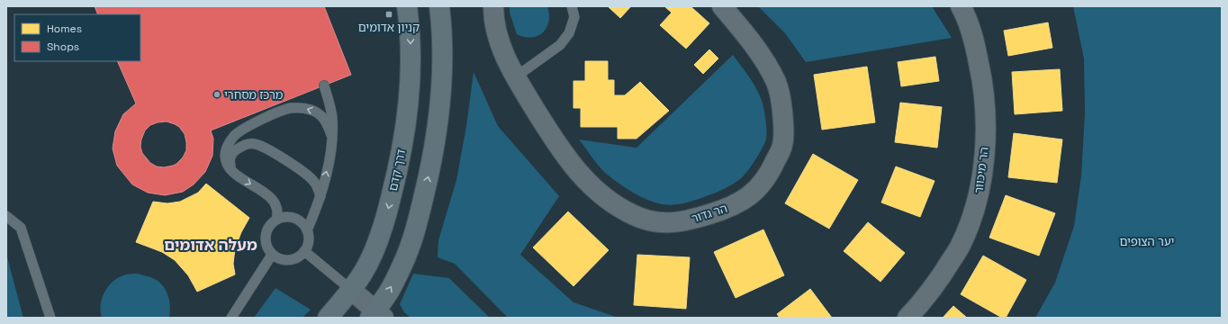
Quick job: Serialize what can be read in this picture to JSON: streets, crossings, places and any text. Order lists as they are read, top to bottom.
{
  "streets": {
    "main road": ["דרך קדם"],
    "street": ["הר מיכוור", "הר גדור"]
  },
  "districts": ["מעלה אדומים"],
  "parks": ["יער הצופים"],
  "places": {
    "transit": ["קניון אדומים"],
    "other": ["מרכז מסחרי"]
  },
  "legend": ["Homes", "Shops"]
}
